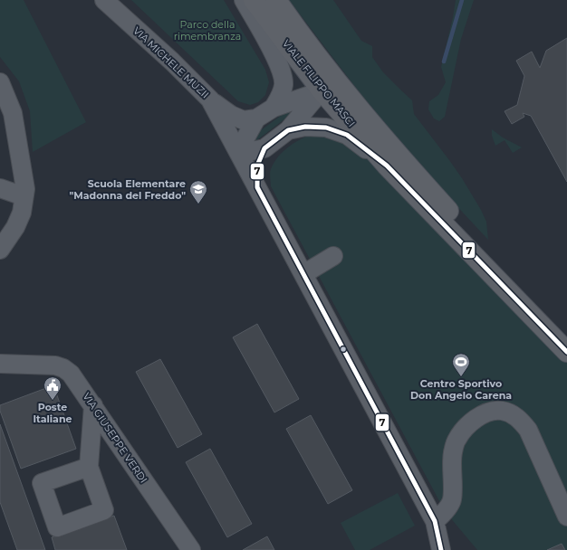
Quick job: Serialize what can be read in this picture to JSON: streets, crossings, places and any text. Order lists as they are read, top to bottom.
{
  "streets": {
    "main road": ["VIALE FILIPPO MASCI"],
    "street": ["VIA MICHELE MUZII", "VIA GIUSEPPE VERDI"]
  },
  "parks": ["Parco della rimembranza"],
  "places": {
    "school or university": ["Scuola Elementare \"Madonna del Freddo\""],
    "sports": ["Centro Sportivo Don Angelo Carena"],
    "public building": ["Poste Italiane"]
  },
  "lines": ["transit line 7"]
}
